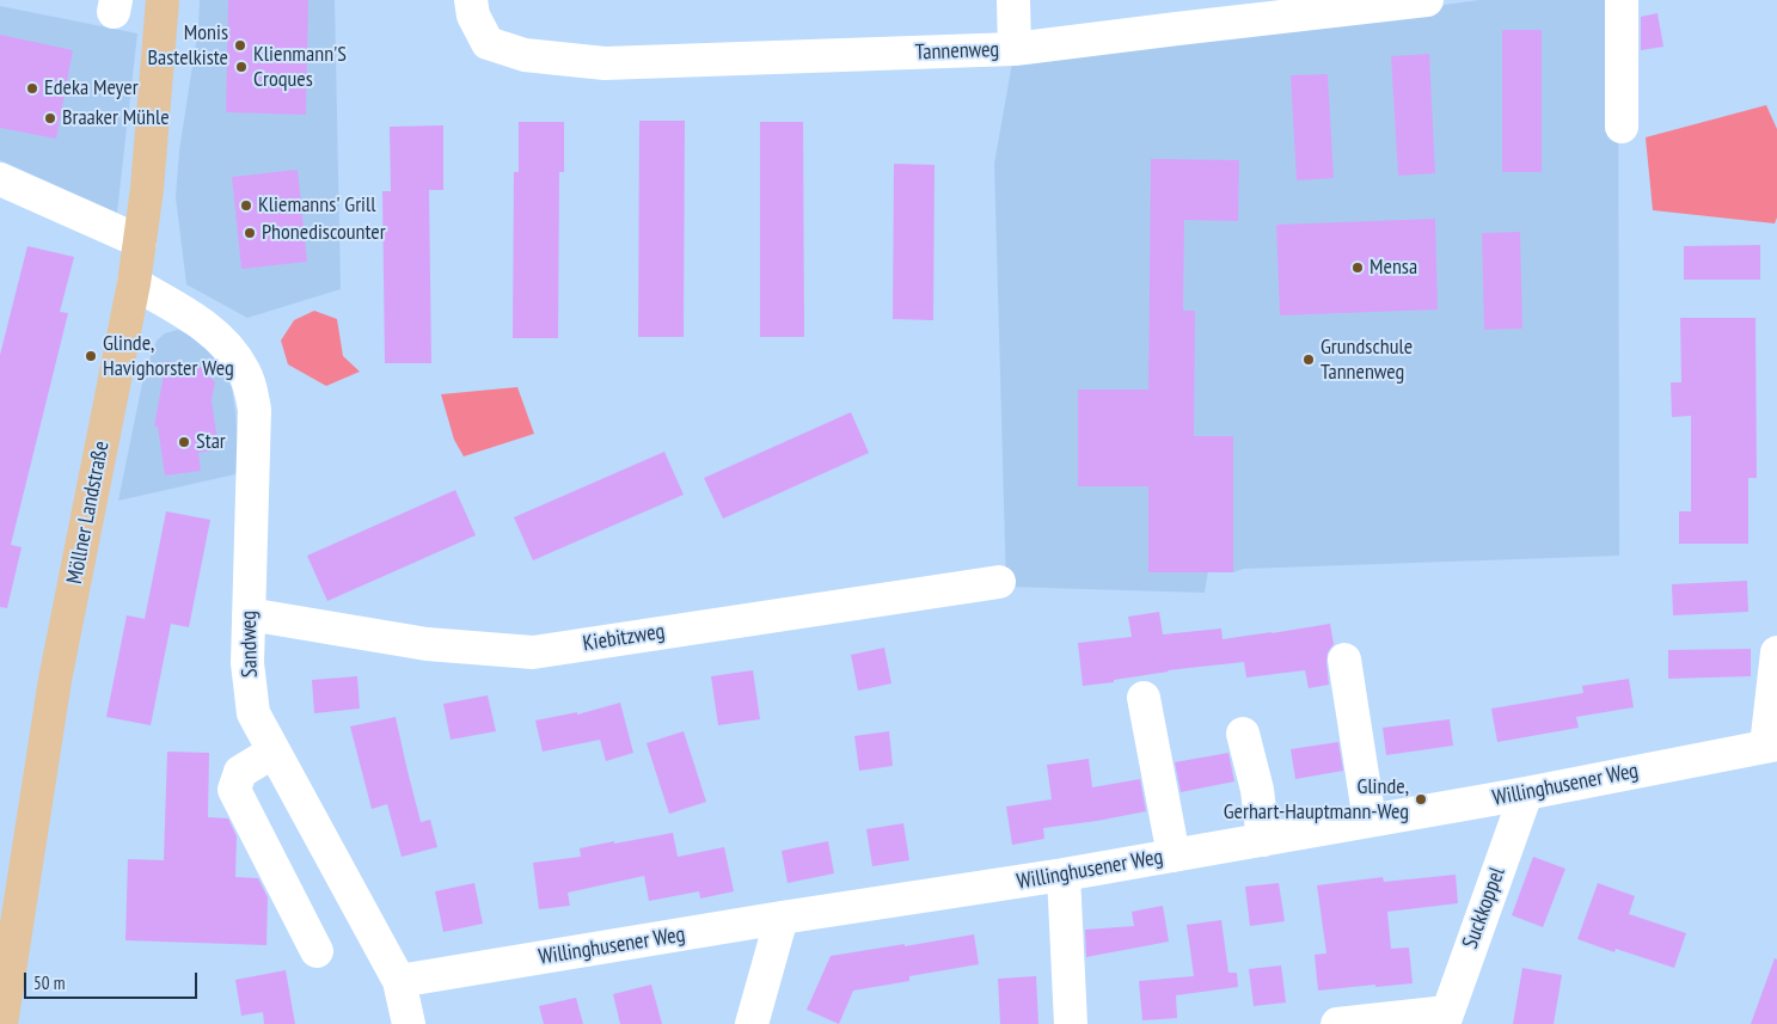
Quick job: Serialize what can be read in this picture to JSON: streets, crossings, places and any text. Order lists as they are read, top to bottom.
{
  "streets": {
    "main road": ["Möllner Landstraße"],
    "street": [
      "Tannenweg",
      "Kiebitzweg",
      "Sandweg",
      "Willinghusener Weg",
      "Suckkoppel"
    ]
  },
  "crossings": [
    ["Möllner Landstraße", "Sandweg"],
    ["Kiebitzweg", "Sandweg"],
    ["Sandweg", "Willinghusener Weg"],
    ["Willinghusener Weg", "Suckkoppel"]
  ],
  "places": [
    "Monis Bastelkiste",
    "Klienmann'S Croques",
    "Edeka Meyer",
    "Braaker Mühle",
    "Kliemanns' Grill",
    "Phonediscounter",
    "Mensa",
    "Glinde, Havighorster Weg",
    "Grundschule Tannenweg",
    "Star",
    "Glinde, Gerhart-Hauptmann-Weg"
  ],
  "scale_bar": "50 m"
}
